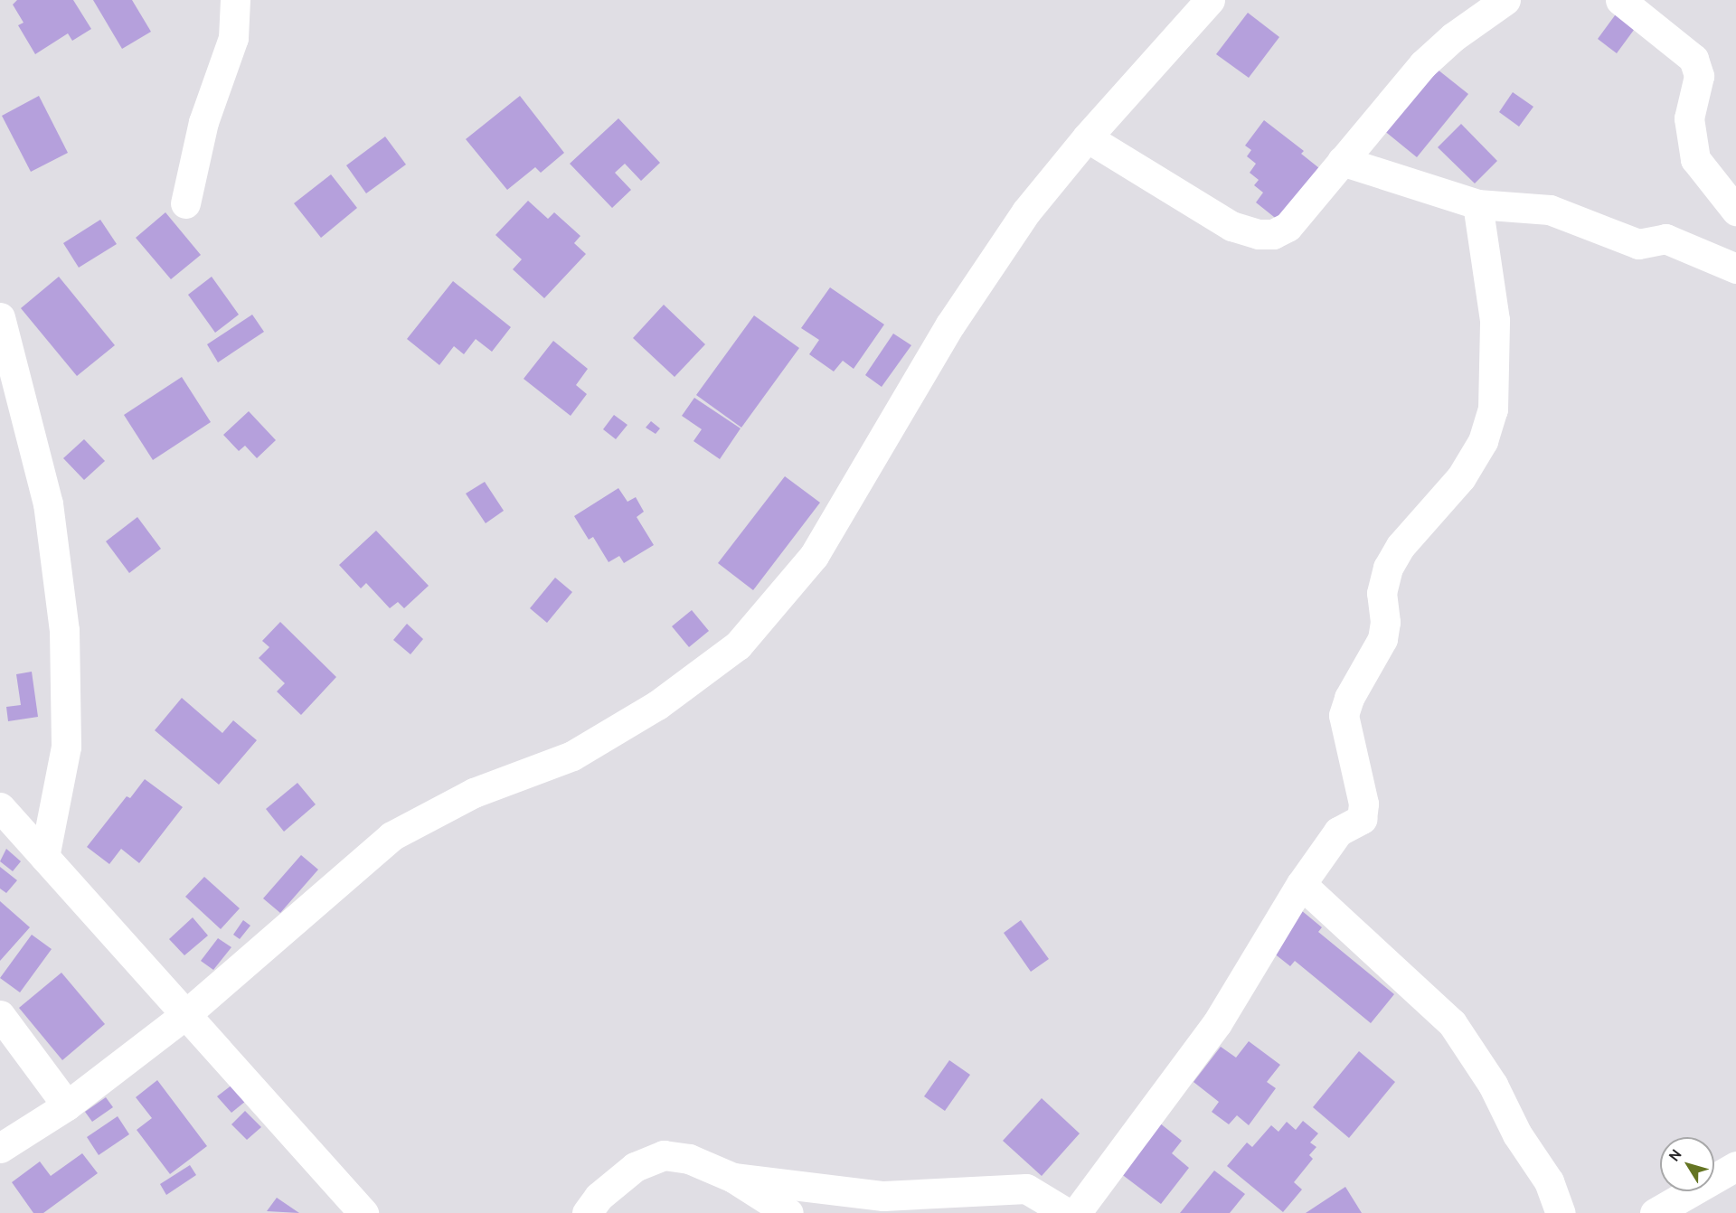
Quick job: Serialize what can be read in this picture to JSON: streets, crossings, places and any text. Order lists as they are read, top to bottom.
{
  "north": "top left"
}
